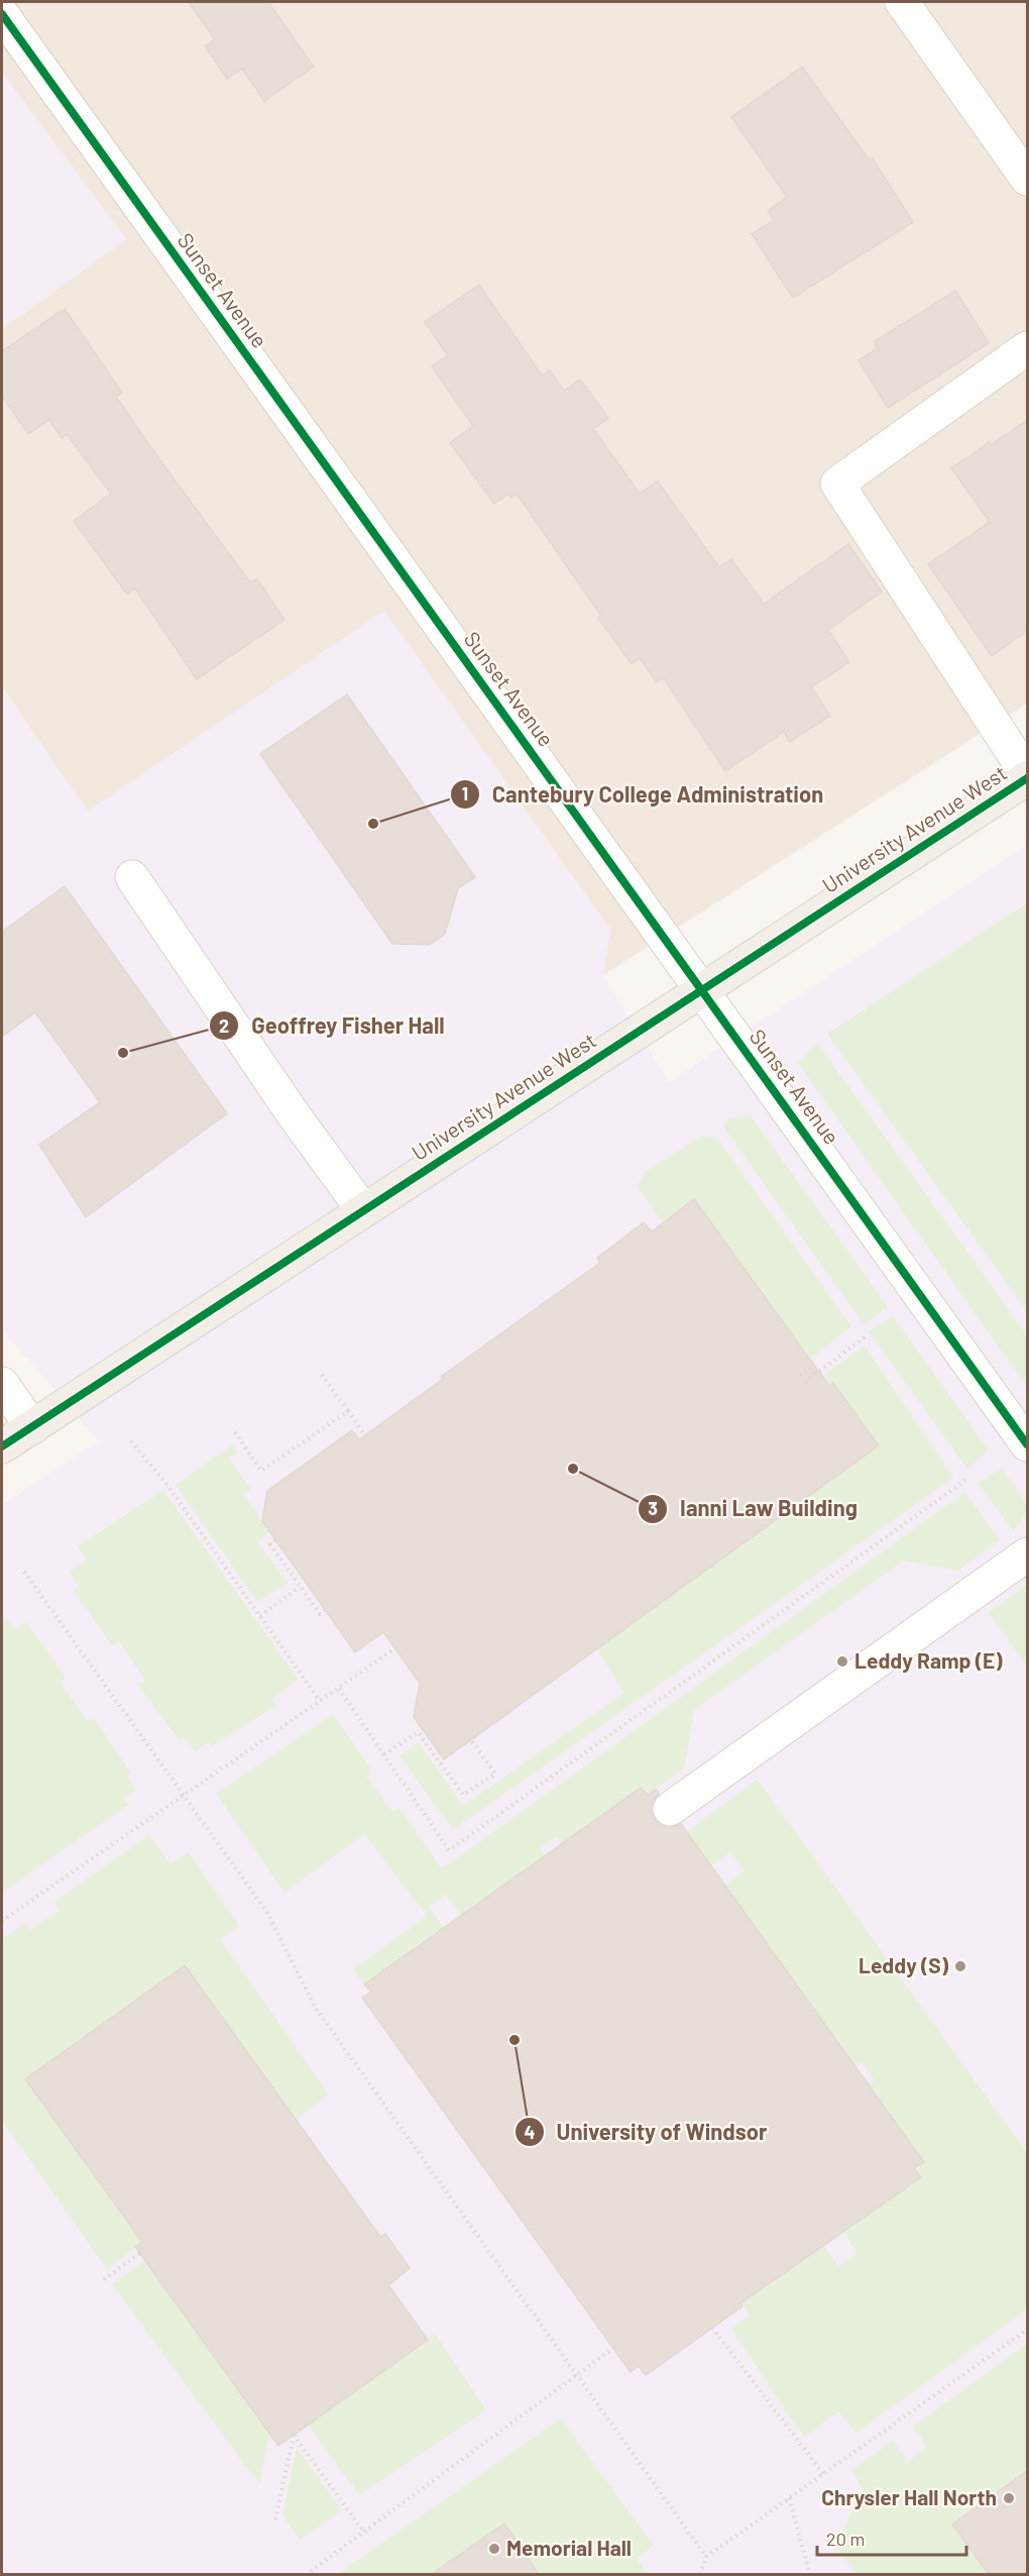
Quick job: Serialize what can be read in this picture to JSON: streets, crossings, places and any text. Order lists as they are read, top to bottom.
{
  "streets": {
    "main road": ["University Avenue West"],
    "street": ["Sunset Avenue"]
  },
  "crossings": [
    ["Sunset Avenue", "University Avenue West"]
  ],
  "places": [
    "Cantebury College Administration",
    "Geoffrey Fisher Hall",
    "Ianni Law Building",
    "Leddy Ramp (E)",
    "Leddy (S)",
    "University of Windsor",
    "Chrysler Hall North",
    "Memorial Hall"
  ],
  "scale_bar": "20 m"
}
